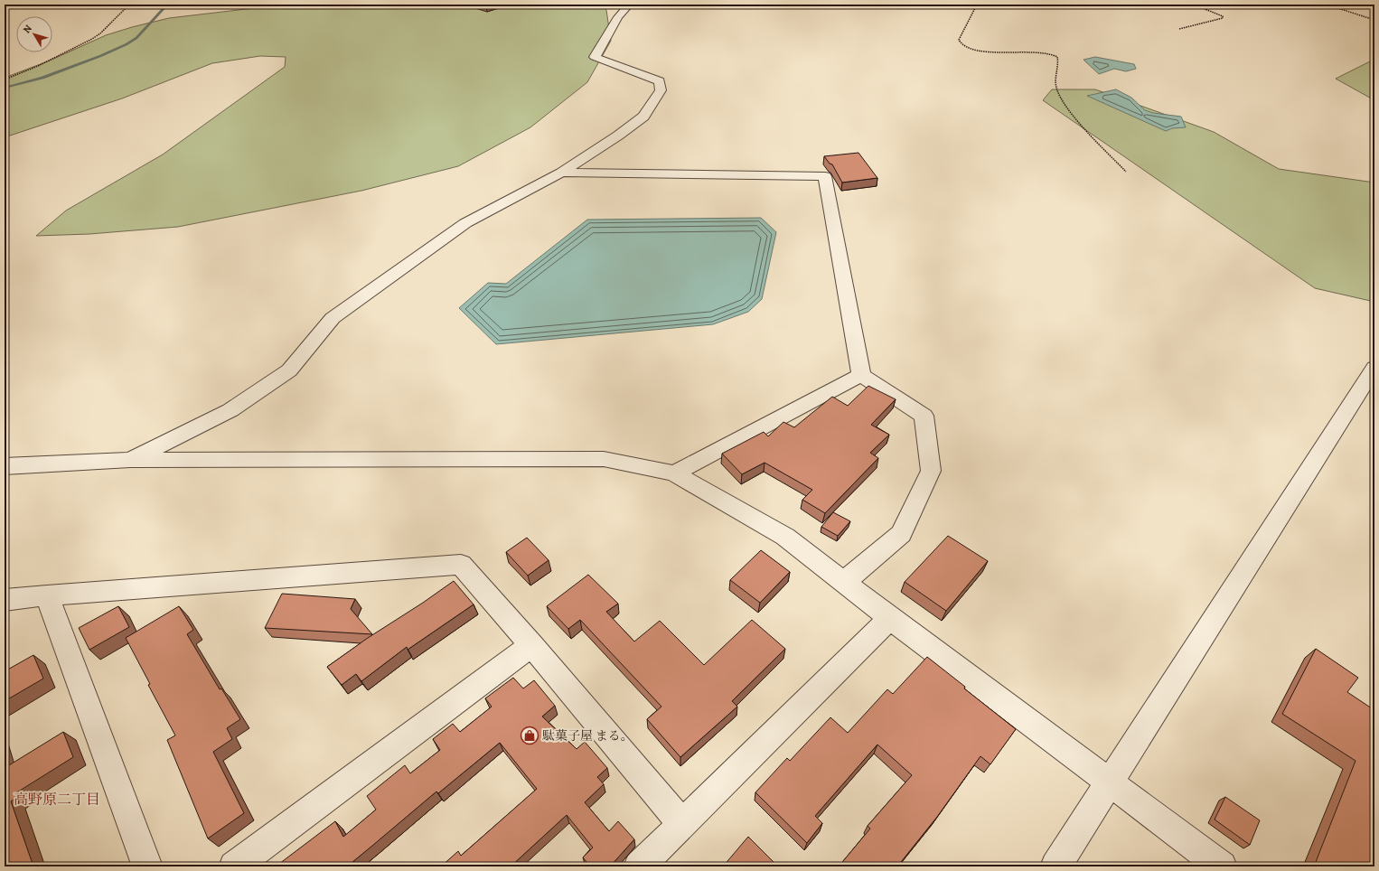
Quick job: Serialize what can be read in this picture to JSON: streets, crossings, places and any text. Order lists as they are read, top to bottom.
{
  "districts": ["高野原二丁目"],
  "places": {
    "shop": ["駄菓子屋 まる。"]
  },
  "north": "top left"
}
